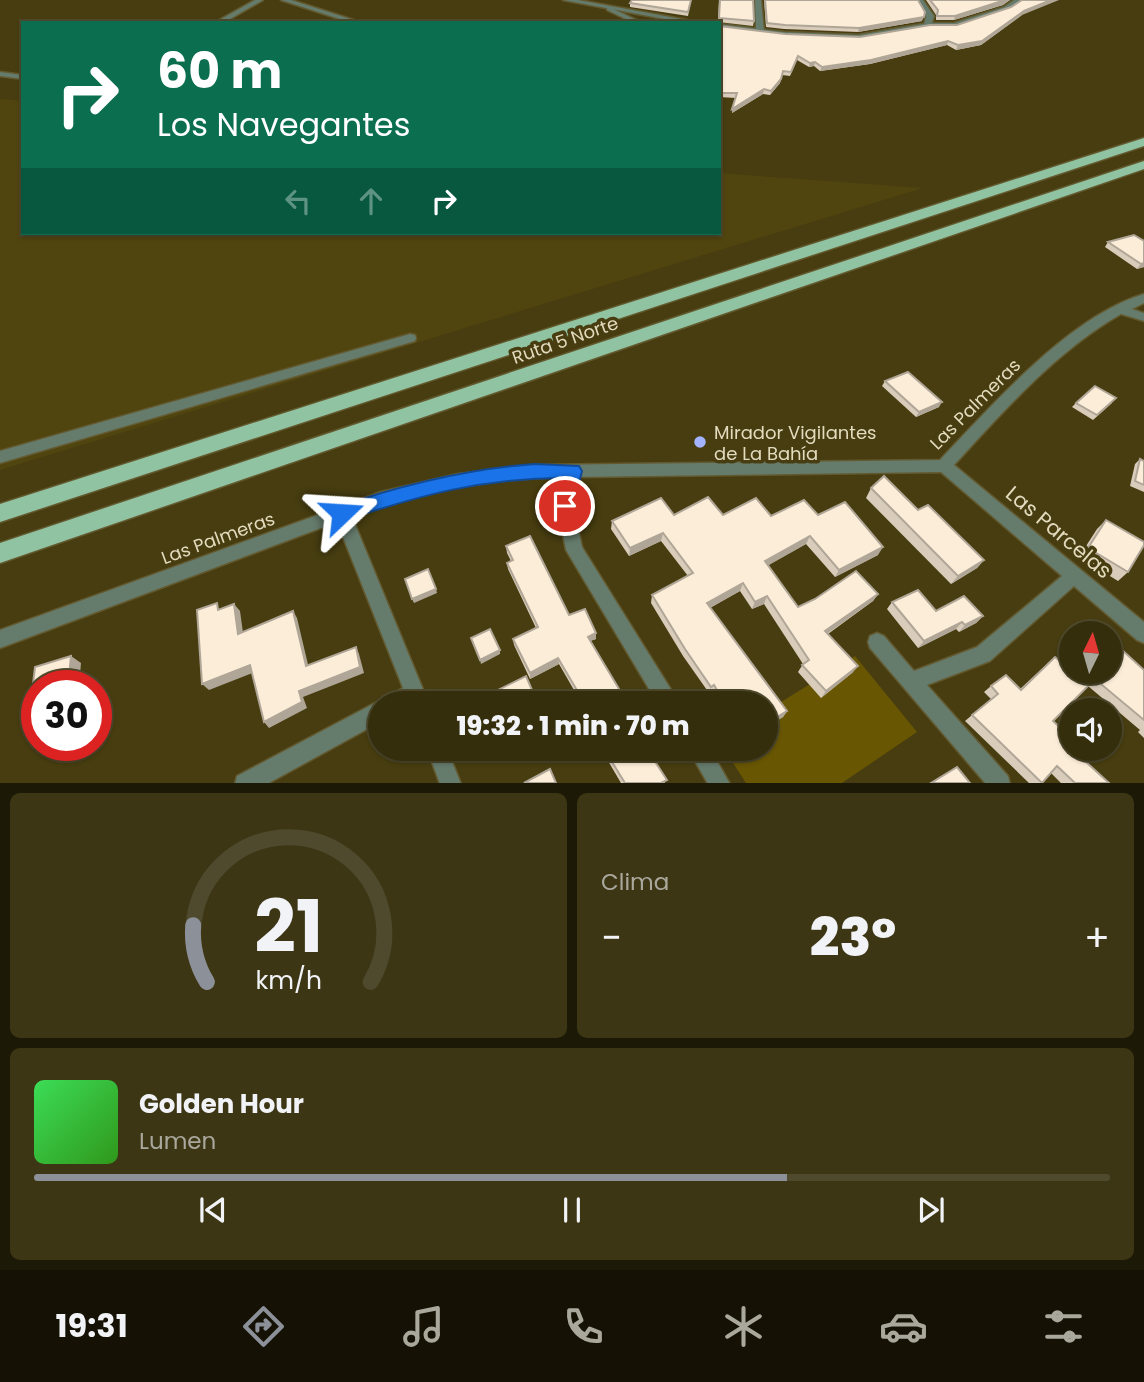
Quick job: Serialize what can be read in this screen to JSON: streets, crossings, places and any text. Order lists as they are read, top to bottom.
{
  "streets": {
    "highway": ["Ruta 5 Norte"],
    "street": ["Las Palmeras", "Las Parcelas"]
  },
  "crossings": [
    ["Las Palmeras", "Las Parcelas"]
  ],
  "places": ["Mirador Vigilantes de La Bahía"],
  "north": "top",
  "page": {
    "turn": ["60 m", "Los Navegantes"],
    "limit": "30",
    "trip": "19:32 · 1 min · 70 m",
    "tile": "Clima",
    "heat": ["−", "23°", "+"],
    "song": ["Golden Hour", "Lumen"],
    "tabs": "19:31",
    "gauge": ["21", "km/h"]
  }
}
